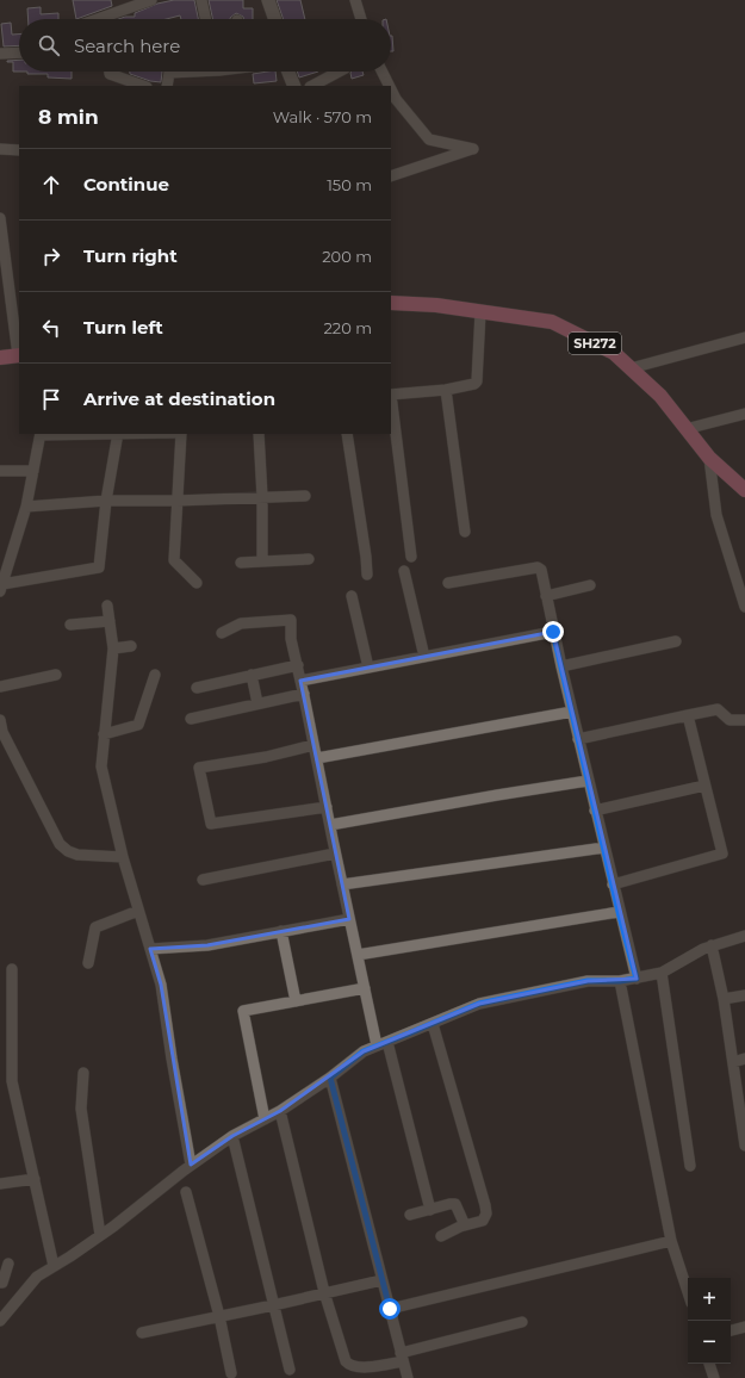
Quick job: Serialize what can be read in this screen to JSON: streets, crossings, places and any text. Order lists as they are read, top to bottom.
{
  "streets": {
    "main road": ["SH272"]
  },
  "page": {
    "search": "Search here",
    "heading": ["8 min", "Walk · 570 m"],
    "list": [
      ["Continue", "150 m"],
      ["Turn right", "200 m"],
      ["Turn left", "220 m"],
      "Arrive at destination"
    ],
    "map_buttons": ["+", "−"]
  }
}
